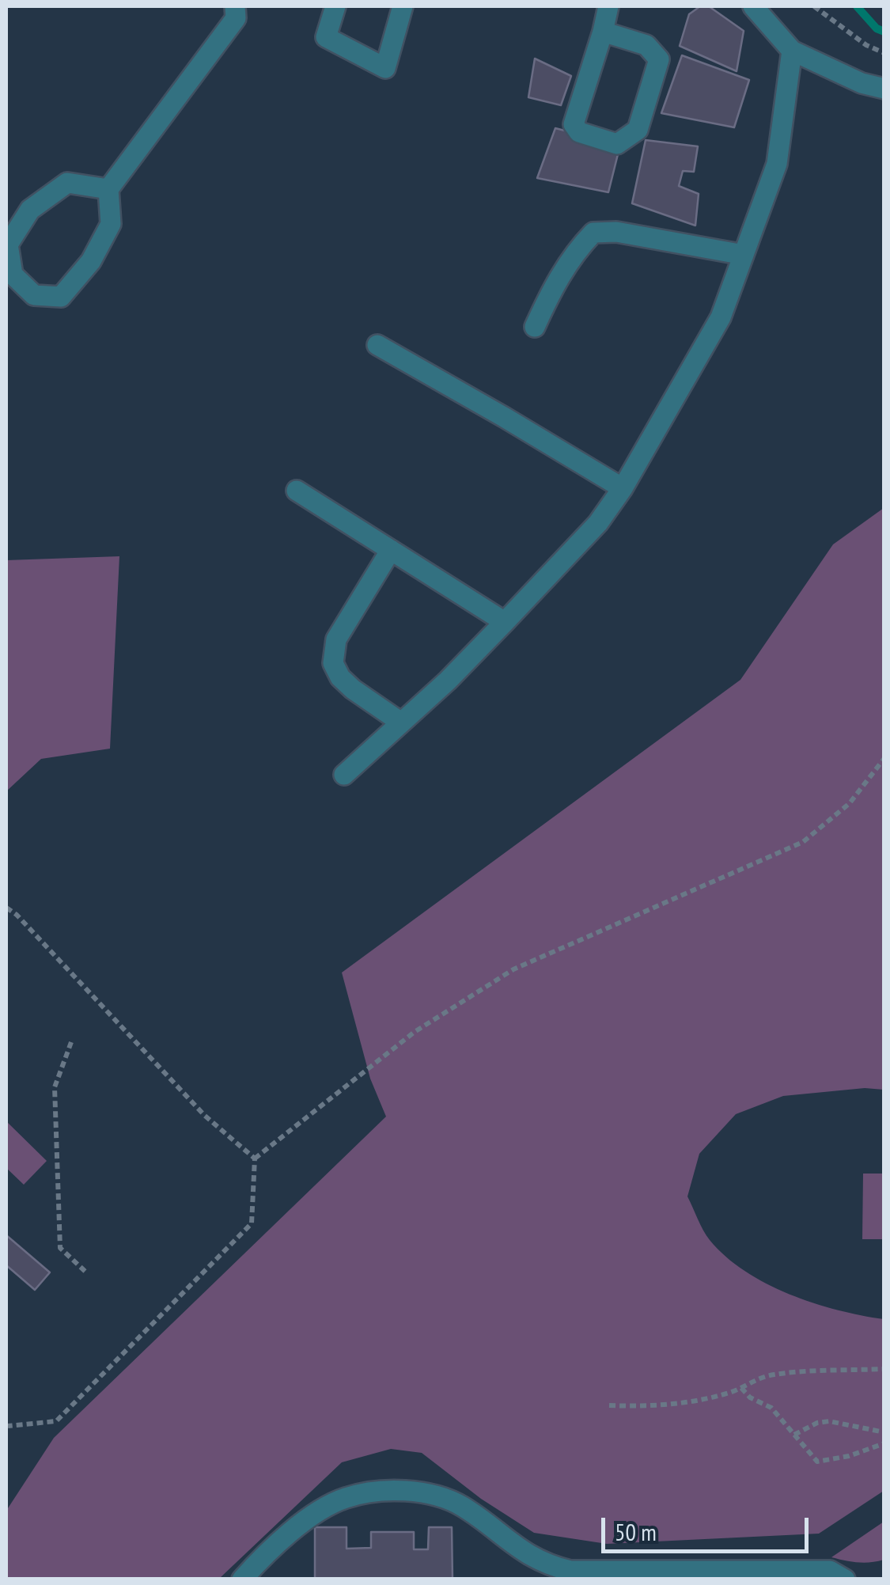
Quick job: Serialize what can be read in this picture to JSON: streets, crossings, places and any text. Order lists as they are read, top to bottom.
{
  "scale_bar": "50 m"
}
